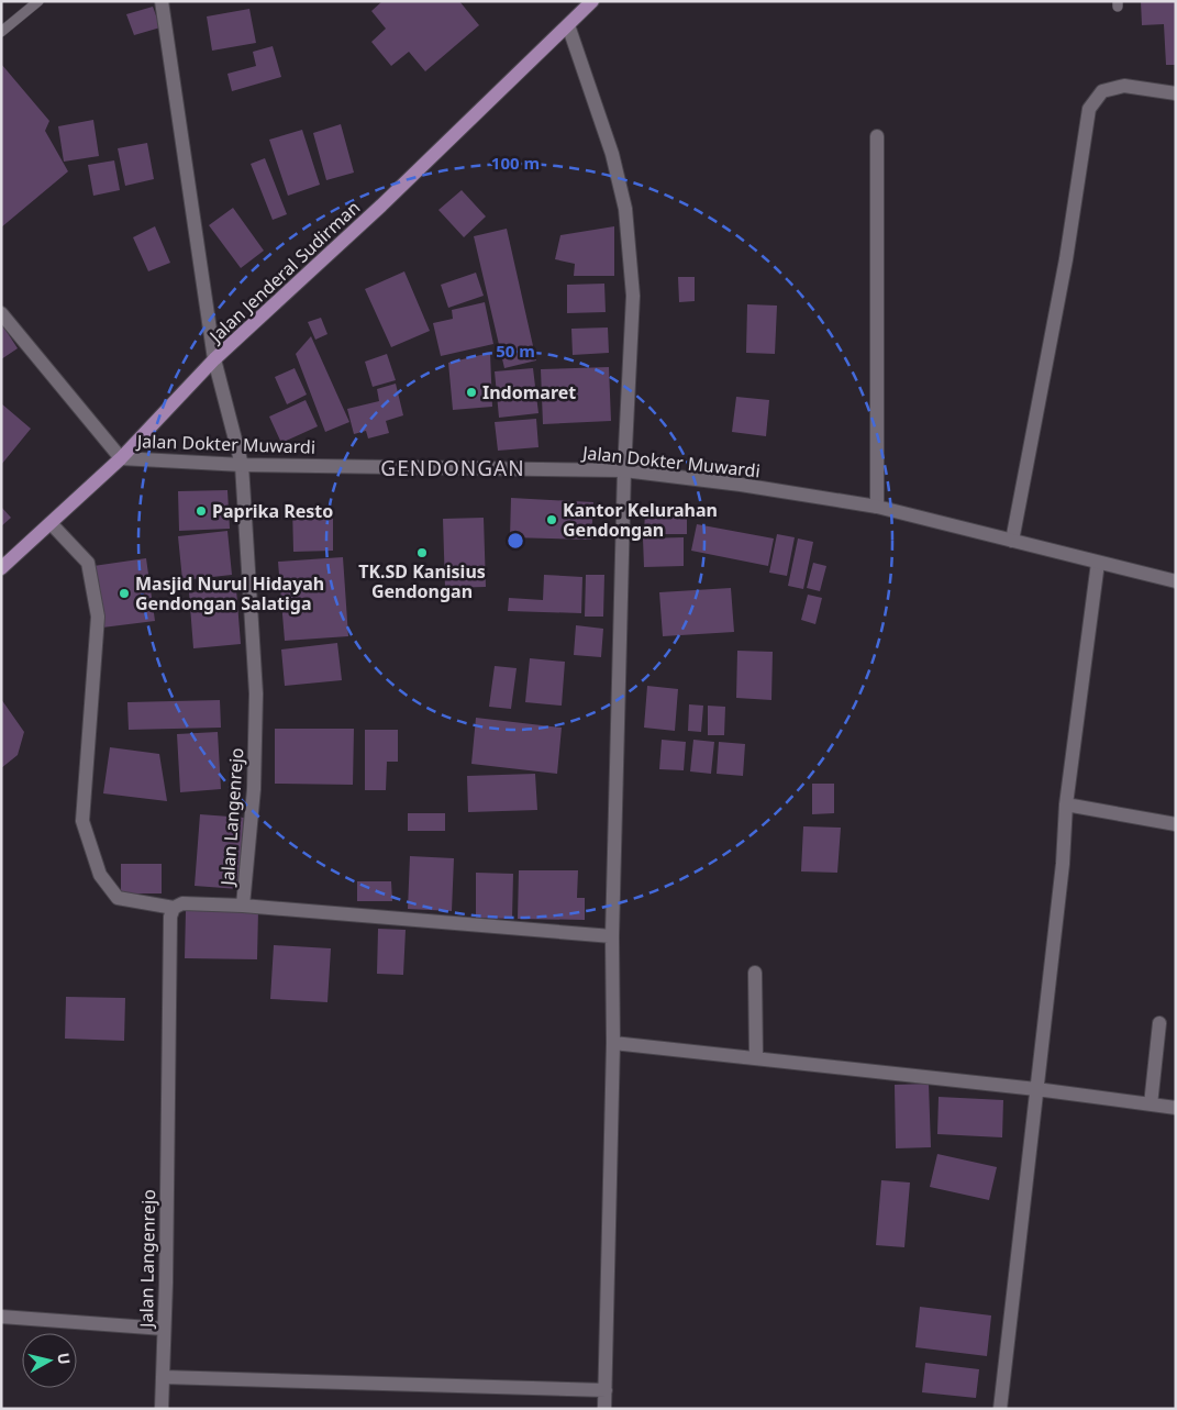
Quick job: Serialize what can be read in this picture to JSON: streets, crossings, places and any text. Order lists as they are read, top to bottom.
{
  "streets": {
    "main road": ["Jalan Jenderal Sudirman"],
    "street": ["Jalan Dokter Muwardi", "Jalan Langenrejo"]
  },
  "crossings": [
    ["Jalan Jenderal Sudirman", "Jalan Dokter Muwardi"],
    ["Jalan Jenderal Sudirman", "Jalan Langenrejo"],
    ["Jalan Dokter Muwardi", "Jalan Langenrejo"]
  ],
  "districts": ["GENDONGAN"],
  "places": [
    "Indomaret",
    "Paprika Resto",
    "Kantor Kelurahan Gendongan",
    "TK.SD Kanisius Gendongan",
    "Masjid Nurul Hidayah Gendongan Salatiga"
  ],
  "north": "right",
  "rings": ["100 m", "50 m"]
}
